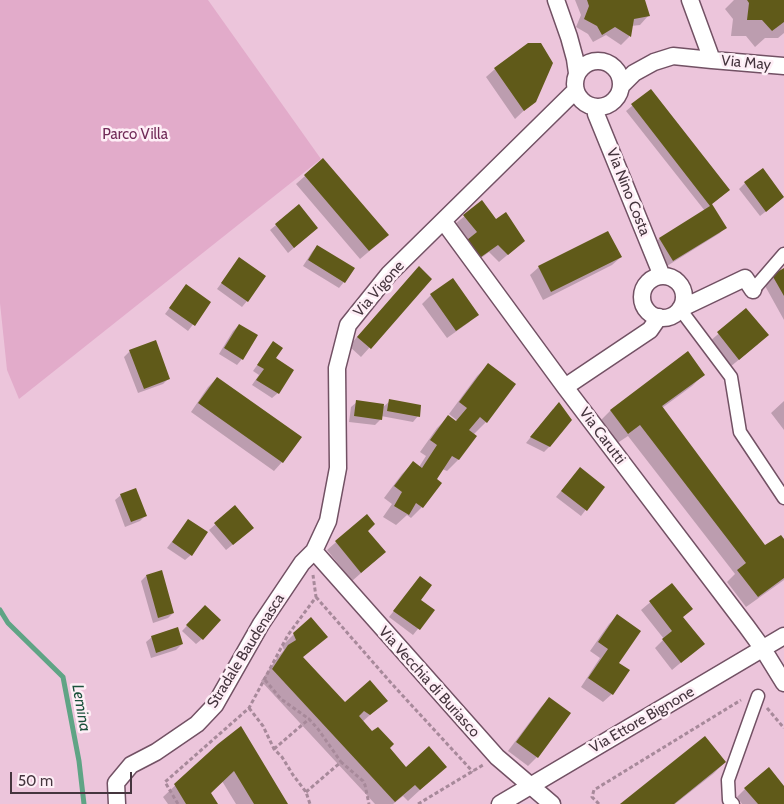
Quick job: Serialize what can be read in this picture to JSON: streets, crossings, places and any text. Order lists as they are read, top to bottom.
{
  "streets": {
    "street": [
      "Via May",
      "Via Nino Costa",
      "Via Vigone",
      "Via Carutti",
      "Stradale Baudenasca",
      "Via Vecchia di Buriasco",
      "Via Ettore Bignone"
    ]
  },
  "crossings": [
    ["Via Nino Costa", "Via Vigone"],
    ["Via Vigone", "Via Carutti"],
    ["Via Vigone", "Stradale Baudenasca"],
    ["Via Vigone", "Via Vecchia di Buriasco"],
    ["Via Carutti", "Via Ettore Bignone"],
    ["Stradale Baudenasca", "Via Vecchia di Buriasco"],
    ["Via Vecchia di Buriasco", "Via Ettore Bignone"]
  ],
  "water": ["Lemina"],
  "parks": ["Parco Villa"],
  "scale_bar": "50 m"
}
